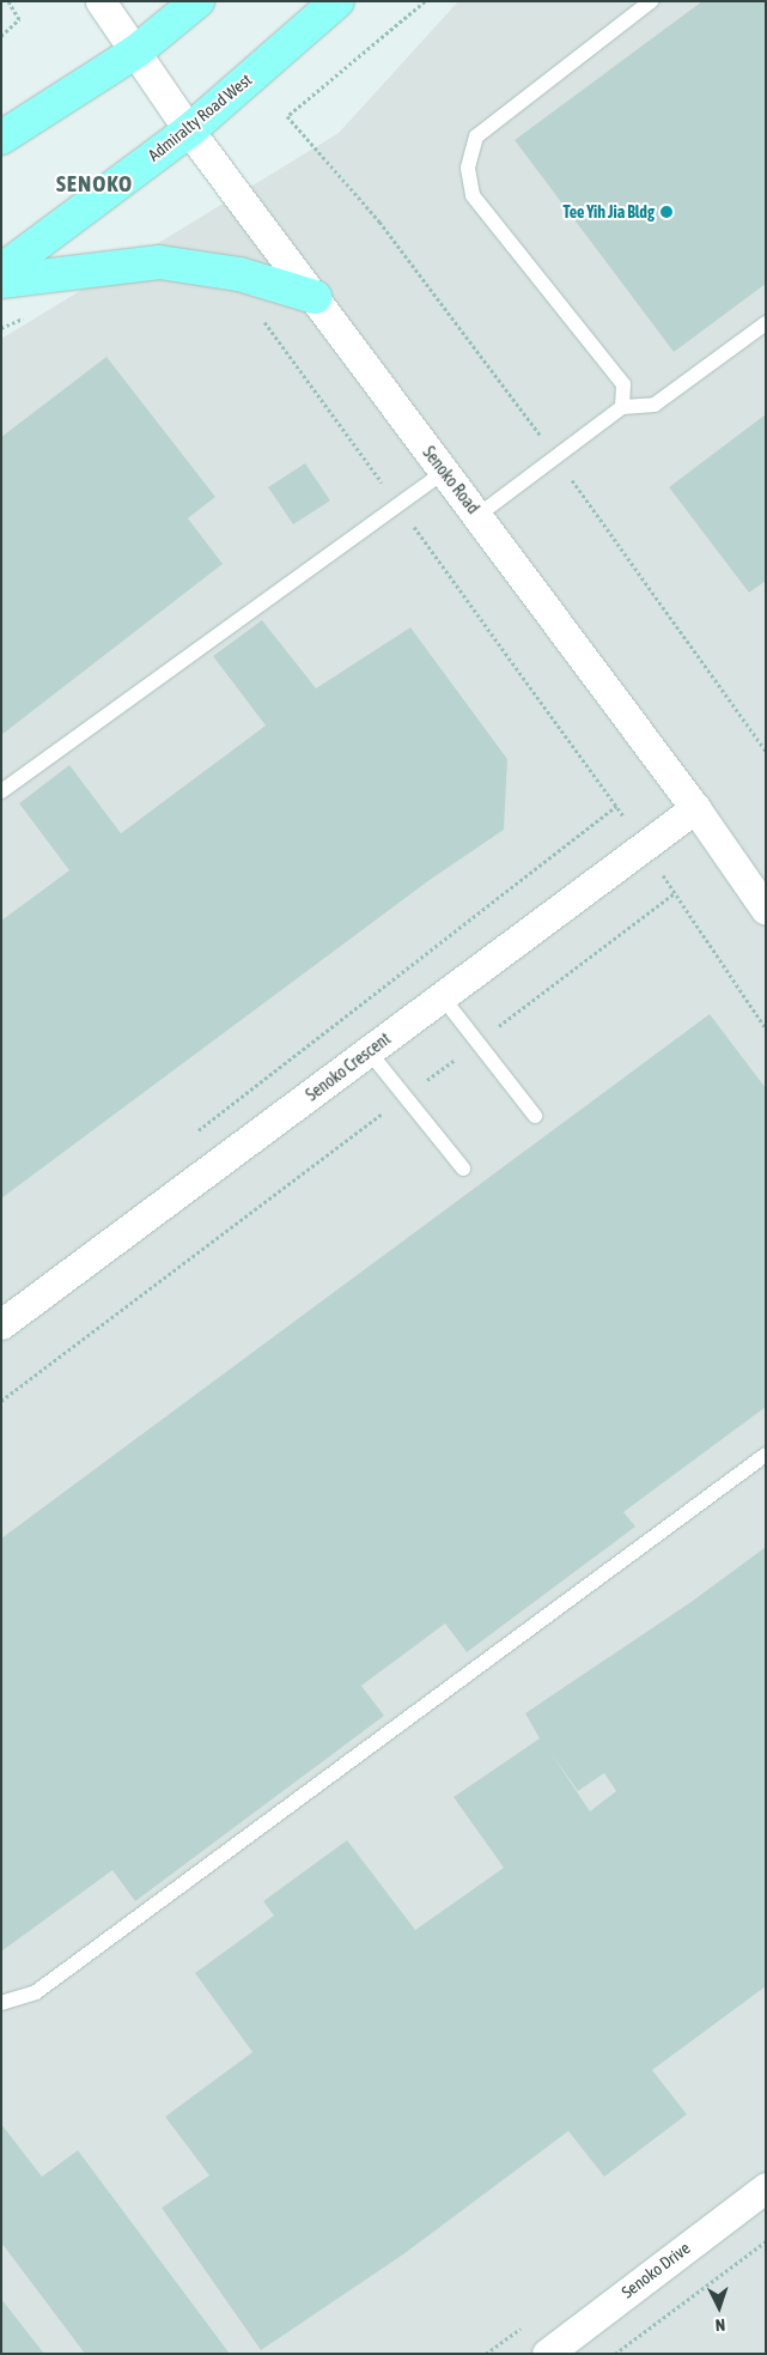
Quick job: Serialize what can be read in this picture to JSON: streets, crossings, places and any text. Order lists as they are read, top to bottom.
{
  "streets": {
    "main road": ["Admiralty Road West"],
    "street": ["Senoko Road", "Senoko Crescent", "Senoko Drive"]
  },
  "crossings": [
    ["Admiralty Road West", "Senoko Road"],
    ["Senoko Road", "Senoko Crescent"]
  ],
  "districts": ["SENOKO"],
  "places": ["Tee Yih Jia Bldg"],
  "north": "bottom"
}
